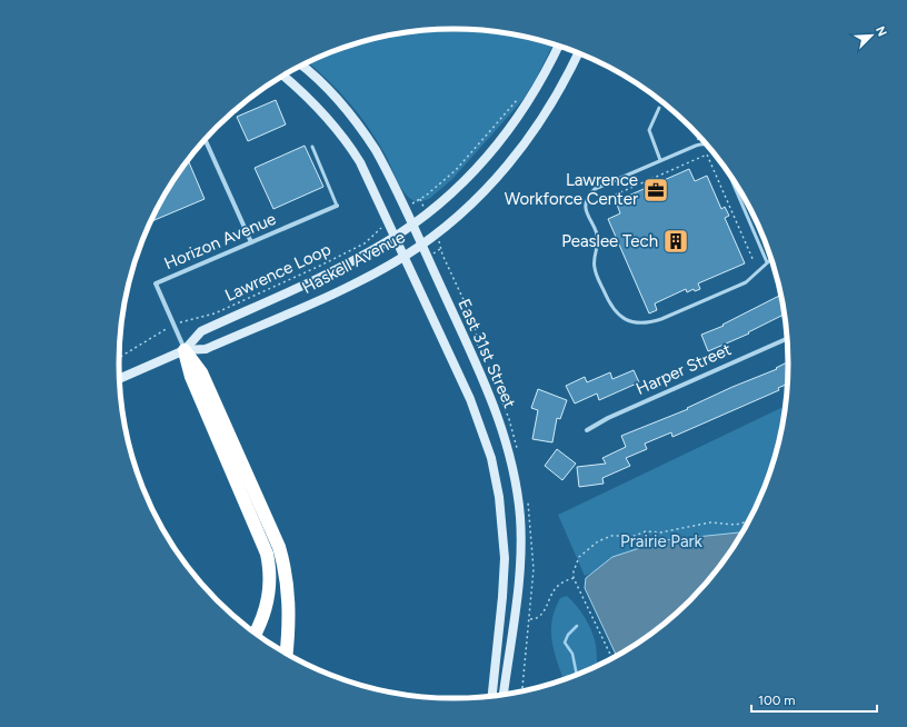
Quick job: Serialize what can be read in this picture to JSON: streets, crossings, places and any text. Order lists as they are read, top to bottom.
{
  "streets": {
    "main road": ["Haskell Avenue", "East 31st Street"],
    "street": ["Horizon Avenue", "Harper Street"],
    "path": ["Lawrence Loop"]
  },
  "crossings": [
    ["Horizon Avenue", "Haskell Avenue"],
    ["Haskell Avenue", "Lawrence Loop"],
    ["Haskell Avenue", "East 31st Street"]
  ],
  "parks": ["Prairie Park"],
  "places": {
    "office": ["Lawrence Workforce Center"],
    "building": ["Peaslee Tech"]
  },
  "scale_bar": "100 m",
  "north": "top right"
}
